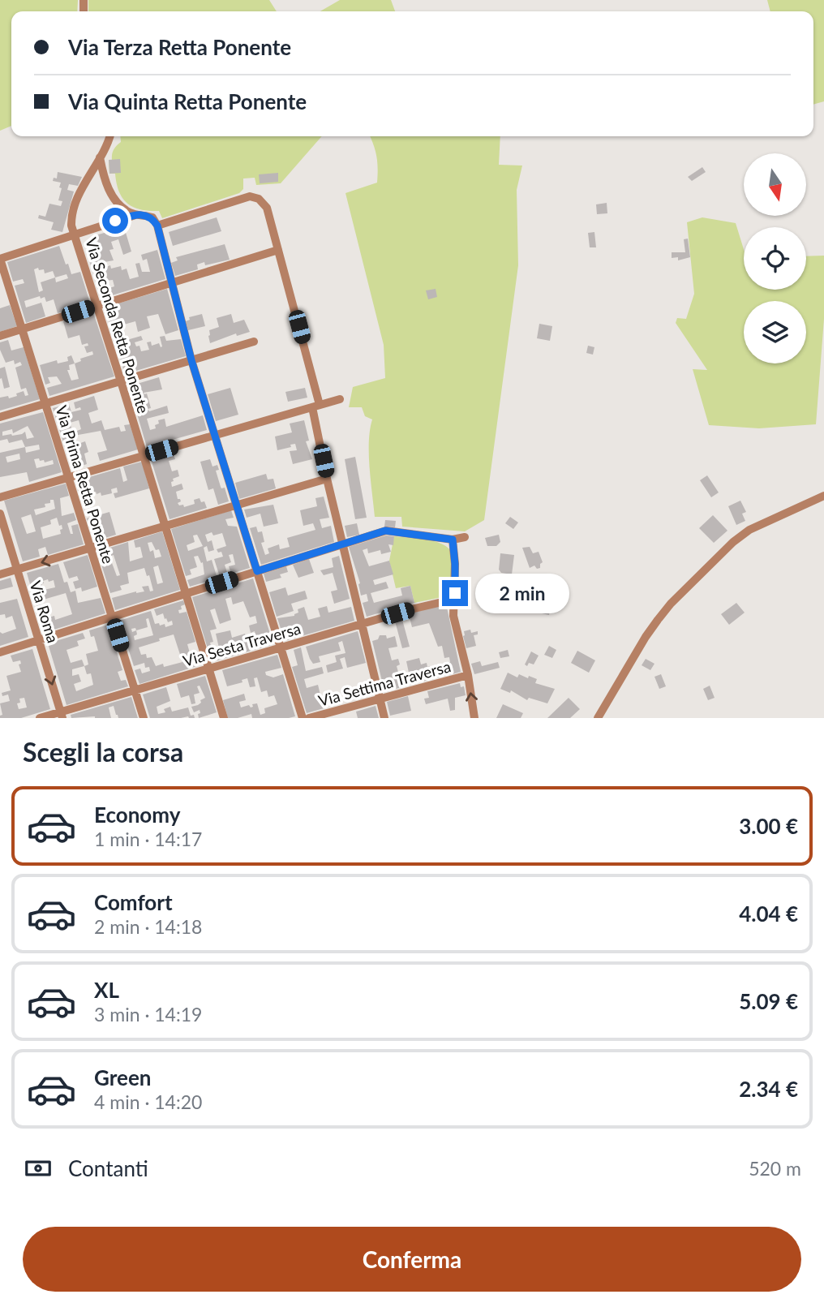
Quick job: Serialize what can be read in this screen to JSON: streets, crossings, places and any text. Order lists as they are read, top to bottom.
{
  "streets": {
    "street": [
      "Via Seconda Retta Ponente",
      "Via Prima Retta Ponente",
      "Via Roma",
      "Via Sesta Traversa",
      "Via Settima Traversa"
    ]
  },
  "crossings": [
    ["Via Seconda Retta Ponente", "Via Sesta Traversa"],
    ["Via Prima Retta Ponente", "Via Sesta Traversa"],
    ["Via Roma", "Via Sesta Traversa"]
  ],
  "one_way": ["Via Roma"],
  "north": "bottom",
  "page": {
    "banner": ["Via Terza Retta Ponente", "Via Quinta Retta Ponente"],
    "bubble": "2 min",
    "heading": "Scegli la corsa",
    "list": [
      {
        "name": "Economy",
        "note": "1 min · 14:17",
        "value": "3.00 €"
      },
      {
        "name": "Comfort",
        "note": "2 min · 14:18",
        "value": "4.04 €"
      },
      {
        "name": "XL",
        "note": "3 min · 14:19",
        "value": "5.09 €"
      },
      {
        "name": "Green",
        "note": "4 min · 14:20",
        "value": "2.34 €"
      }
    ],
    "pay": ["Contanti", "520 m"],
    "buttons": "Conferma"
  }
}
